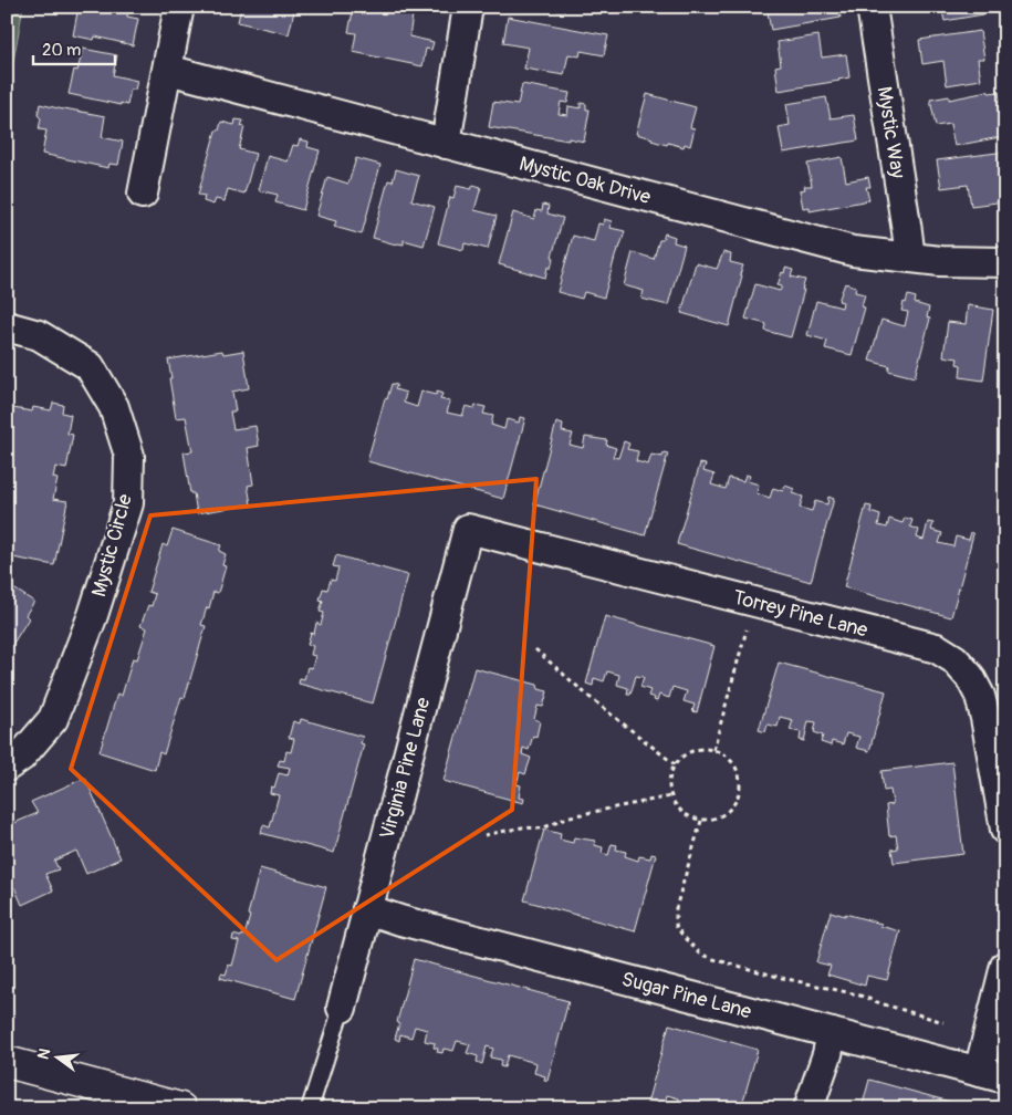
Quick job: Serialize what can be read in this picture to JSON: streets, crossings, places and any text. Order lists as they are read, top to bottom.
{
  "streets": {
    "street": [
      "Mystic Way",
      "Mystic Oak Drive",
      "Mystic Circle",
      "Torrey Pine Lane",
      "Virginia Pine Lane",
      "Sugar Pine Lane"
    ]
  },
  "crossings": [
    ["Mystic Way", "Mystic Oak Drive"],
    ["Torrey Pine Lane", "Virginia Pine Lane"],
    ["Virginia Pine Lane", "Sugar Pine Lane"]
  ],
  "scale_bar": "20 m",
  "north": "left"
}
